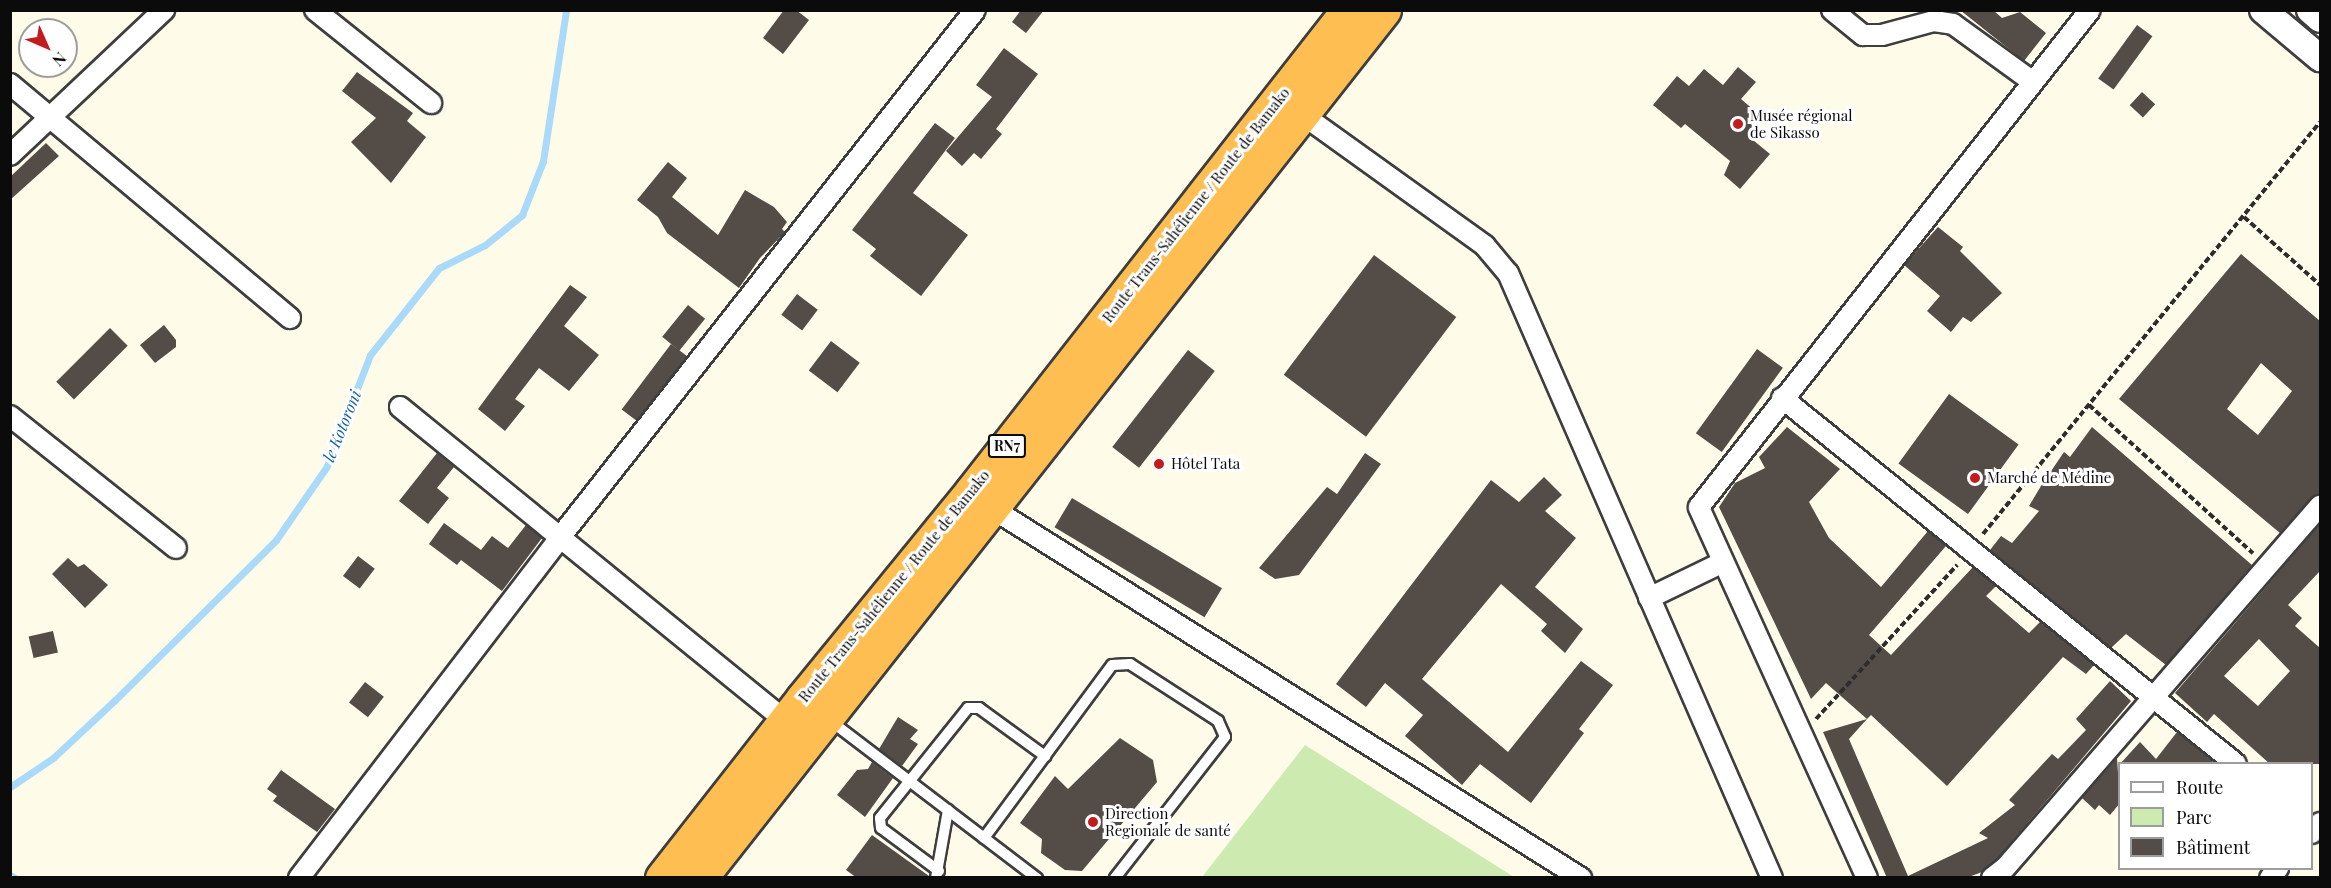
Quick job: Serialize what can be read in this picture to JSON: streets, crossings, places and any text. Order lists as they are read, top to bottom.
{
  "streets": {
    "highway": ["Route Trans-Sahélienne / Route de Bamako", "RN7"]
  },
  "water": ["le Kotoroni"],
  "places": [
    "Musée régional de Sikasso",
    "Hôtel Tata",
    "Marché de Médine",
    "Direction Regionale de santé"
  ],
  "legend": ["Route", "Parc", "Bâtiment"],
  "north": "bottom right"
}
